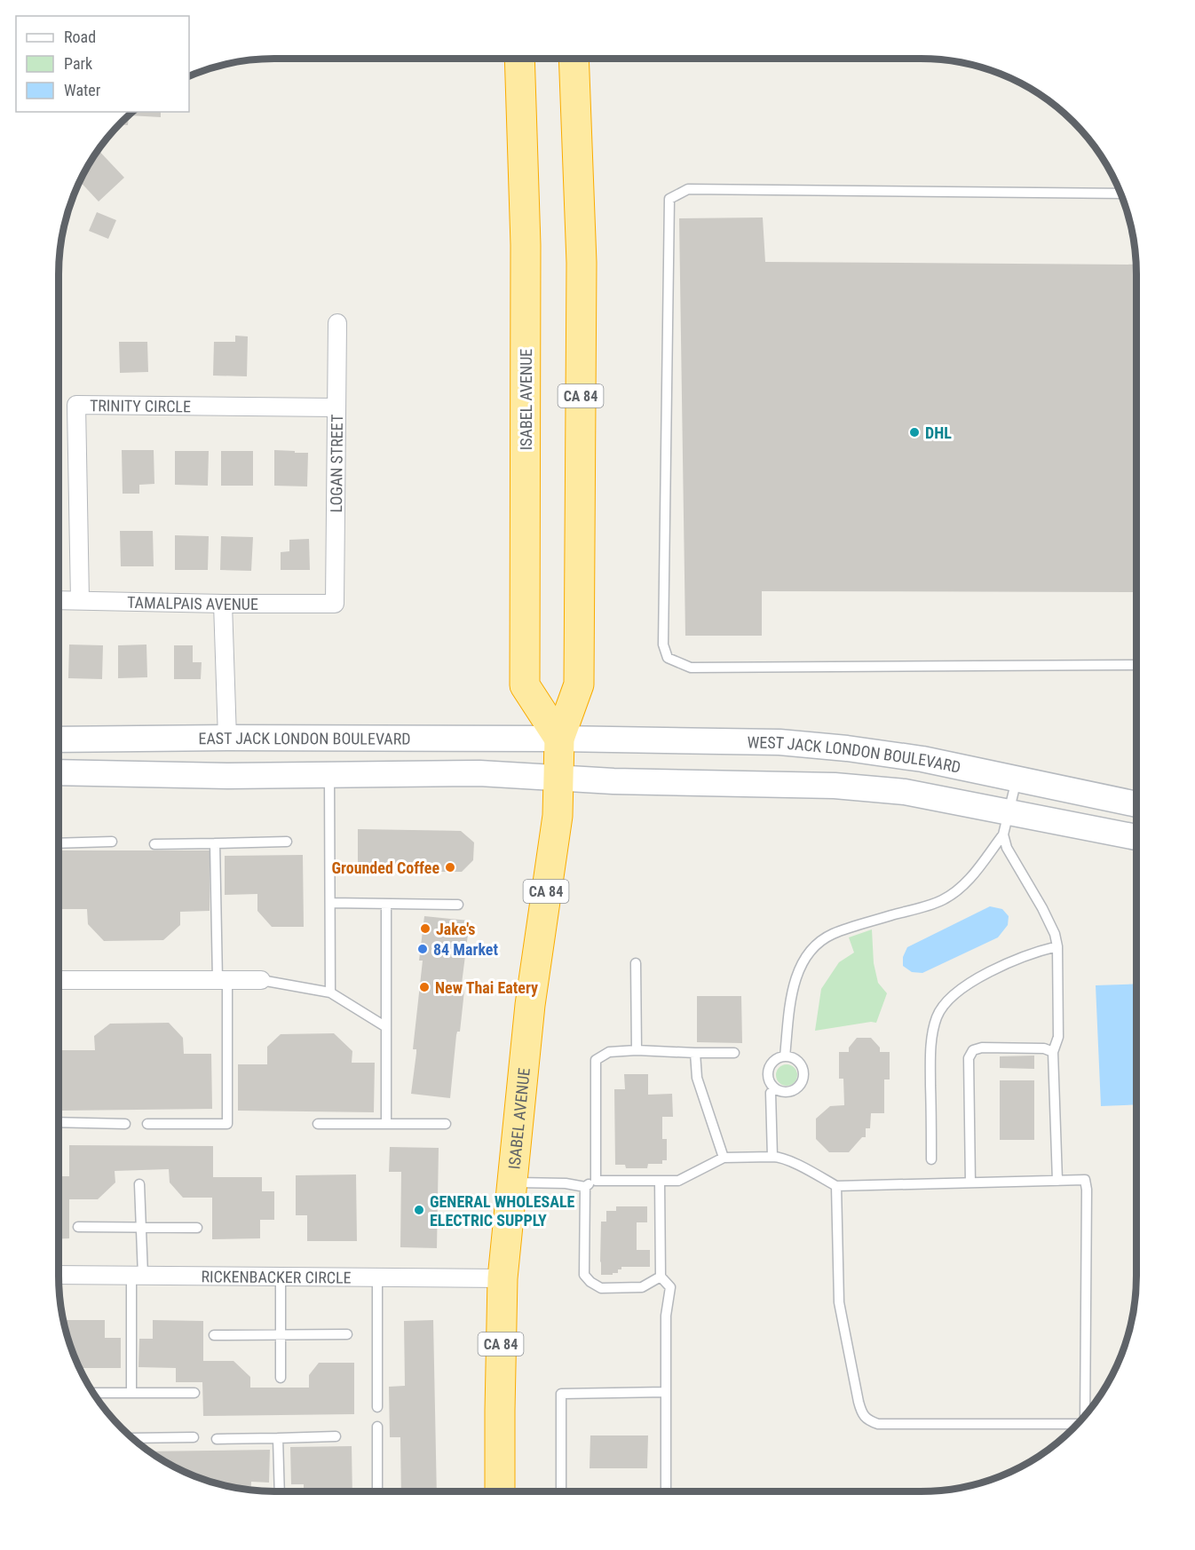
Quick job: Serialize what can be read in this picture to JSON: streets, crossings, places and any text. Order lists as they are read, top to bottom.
{
  "streets": {
    "highway": ["CA 84", "ISABEL AVENUE"],
    "main road": ["EAST JACK LONDON BOULEVARD", "WEST JACK LONDON BOULEVARD"],
    "street": [
      "TRINITY CIRCLE",
      "LOGAN STREET",
      "TAMALPAIS AVENUE",
      "RICKENBACKER CIRCLE"
    ]
  },
  "crossings": [
    ["ISABEL AVENUE", "EAST JACK LONDON BOULEVARD"],
    ["ISABEL AVENUE", "WEST JACK LONDON BOULEVARD"],
    ["ISABEL AVENUE", "RICKENBACKER CIRCLE"],
    ["TRINITY CIRCLE", "LOGAN STREET"],
    ["TRINITY CIRCLE", "TAMALPAIS AVENUE"],
    ["LOGAN STREET", "TAMALPAIS AVENUE"],
    ["EAST JACK LONDON BOULEVARD", "WEST JACK LONDON BOULEVARD"]
  ],
  "places": [
    "DHL",
    "Grounded Coffee",
    "Jake's",
    "84 Market",
    "New Thai Eatery",
    "GENERAL WHOLESALE ELECTRIC SUPPLY"
  ],
  "legend": ["Road", "Park", "Water"]
}
